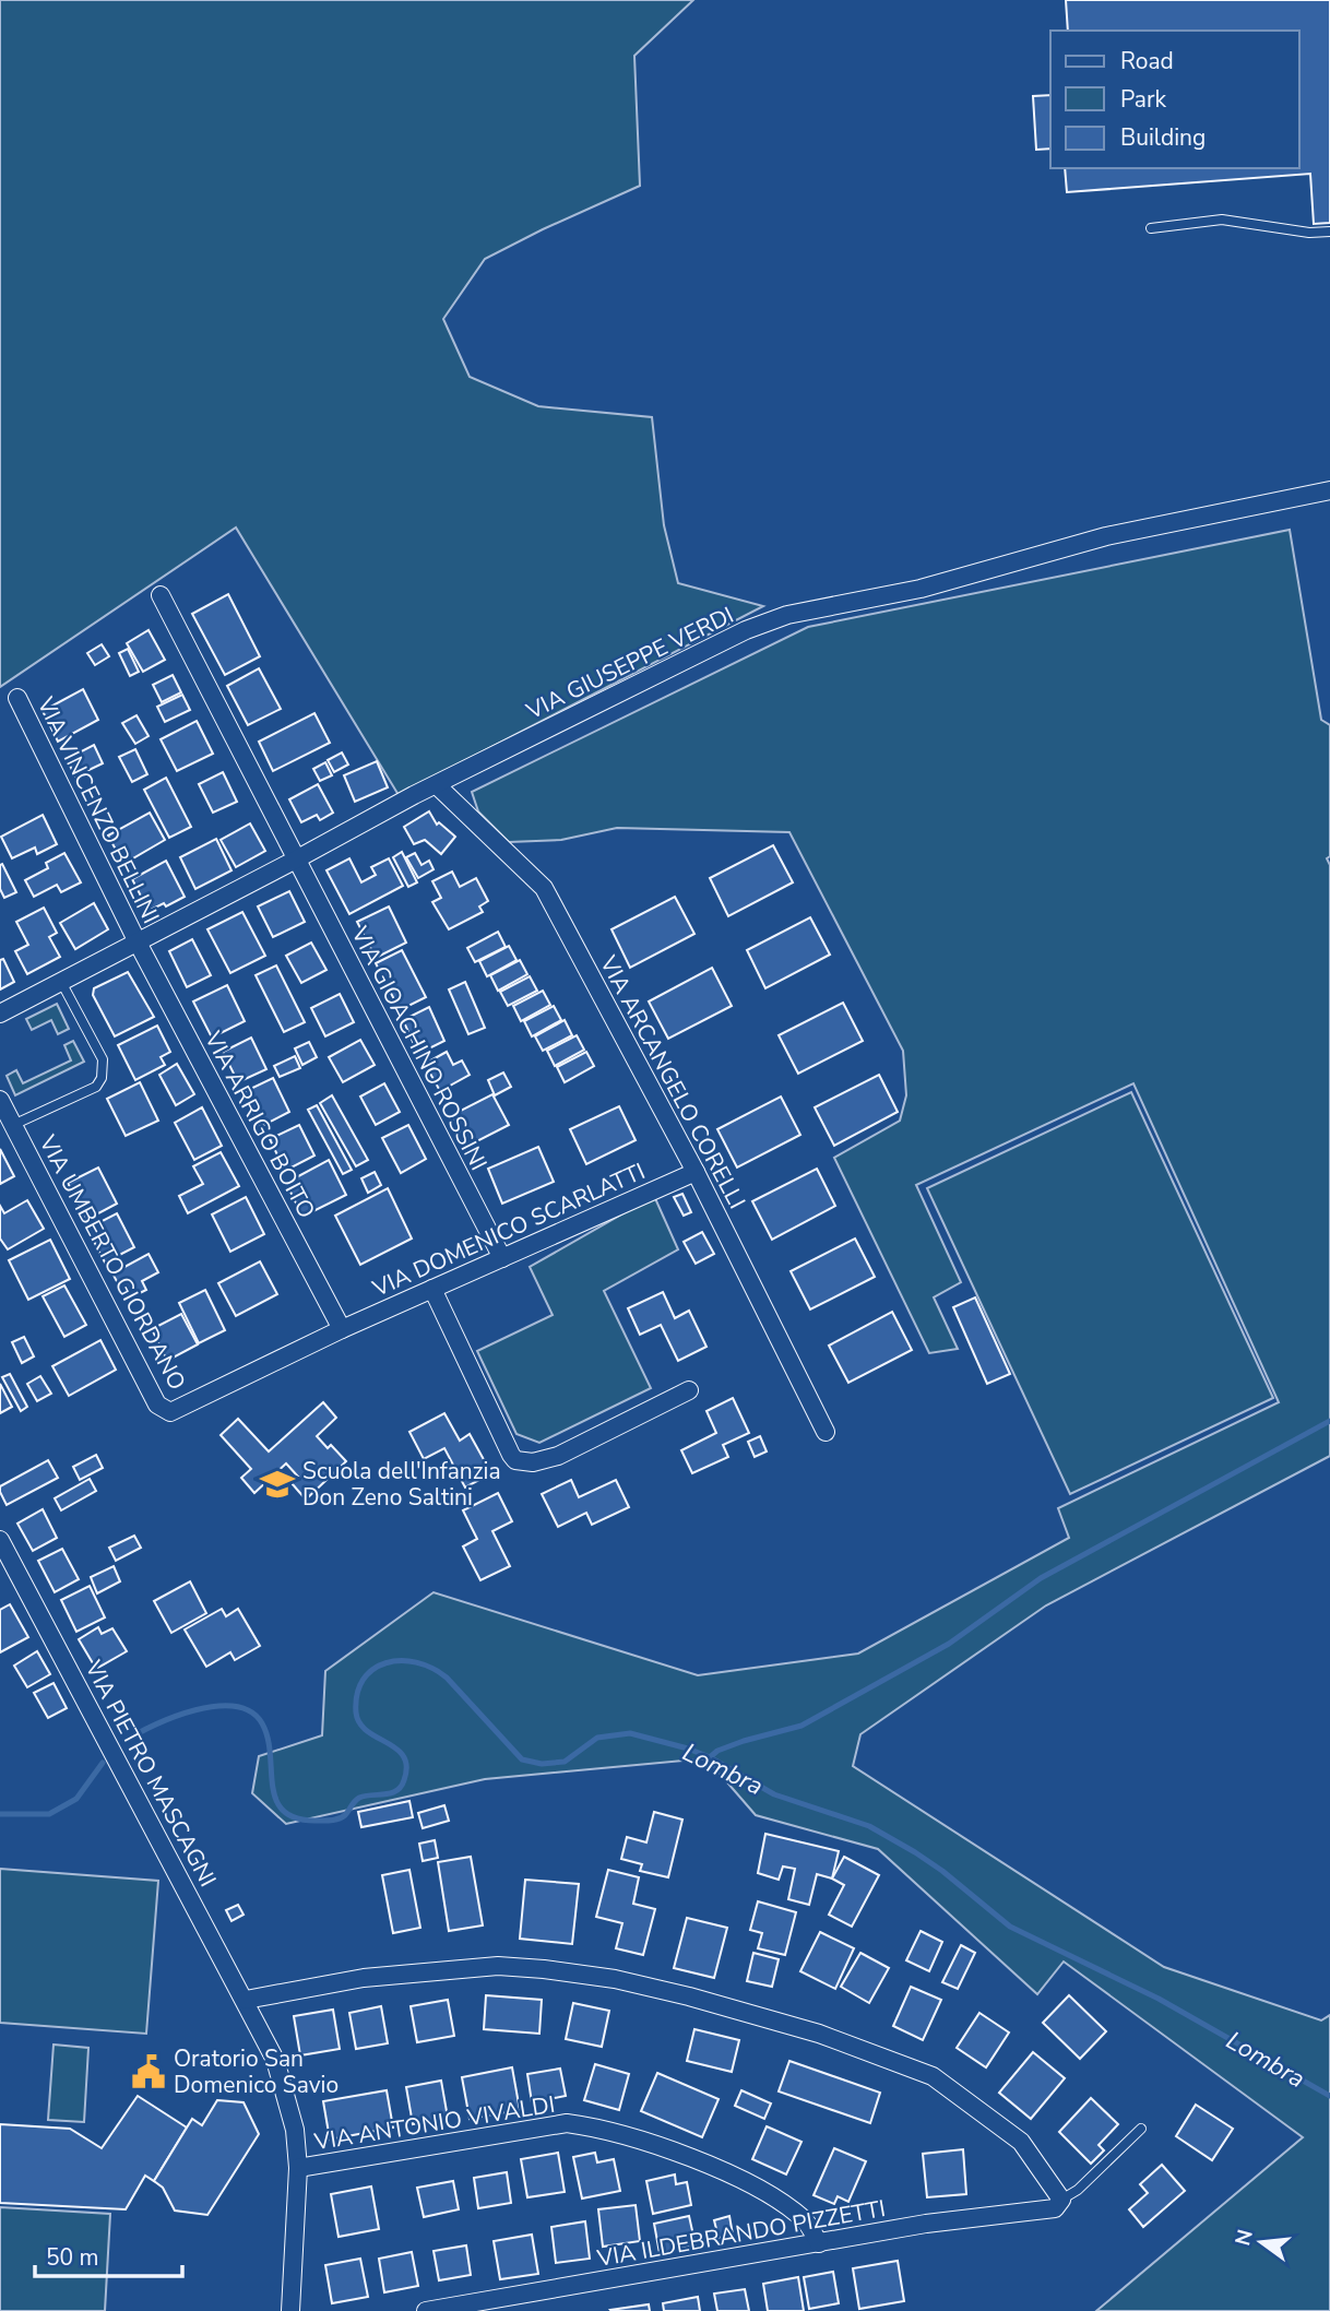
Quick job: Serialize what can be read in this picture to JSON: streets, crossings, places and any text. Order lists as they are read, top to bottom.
{
  "streets": {
    "street": [
      "VIA GIUSEPPE VERDI",
      "VIA VINCENZO BELLINI",
      "VIA GIOACHINO ROSSINI",
      "VIA ARCANGELO CORELLI",
      "VIA ARRIGO BOITO",
      "VIA DOMENICO SCARLATTI",
      "VIA UMBERTO GIORDANO",
      "VIA PIETRO MASCAGNI",
      "VIA ANTONIO VIVALDI",
      "VIA ILDEBRANDO PIZZETTI"
    ]
  },
  "crossings": [
    ["VIA GIUSEPPE VERDI", "VIA VINCENZO BELLINI"],
    ["VIA GIUSEPPE VERDI", "VIA GIOACHINO ROSSINI"],
    ["VIA GIUSEPPE VERDI", "VIA ARCANGELO CORELLI"],
    ["VIA GIUSEPPE VERDI", "VIA ARRIGO BOITO"],
    ["VIA VINCENZO BELLINI", "VIA ARRIGO BOITO"],
    ["VIA GIOACHINO ROSSINI", "VIA DOMENICO SCARLATTI"],
    ["VIA ARCANGELO CORELLI", "VIA DOMENICO SCARLATTI"],
    ["VIA ARRIGO BOITO", "VIA DOMENICO SCARLATTI"],
    ["VIA ARRIGO BOITO", "VIA UMBERTO GIORDANO"],
    ["VIA DOMENICO SCARLATTI", "VIA UMBERTO GIORDANO"],
    ["VIA PIETRO MASCAGNI", "VIA ANTONIO VIVALDI"],
    ["VIA ANTONIO VIVALDI", "VIA ILDEBRANDO PIZZETTI"]
  ],
  "water": ["Lombra"],
  "places": {
    "school or university": ["Scuola dell'Infanzia Don Zeno Saltini"],
    "public building": ["Oratorio San Domenico Savio"]
  },
  "legend": ["Road", "Park", "Building"],
  "scale_bar": "50 m",
  "north": "left"
}
